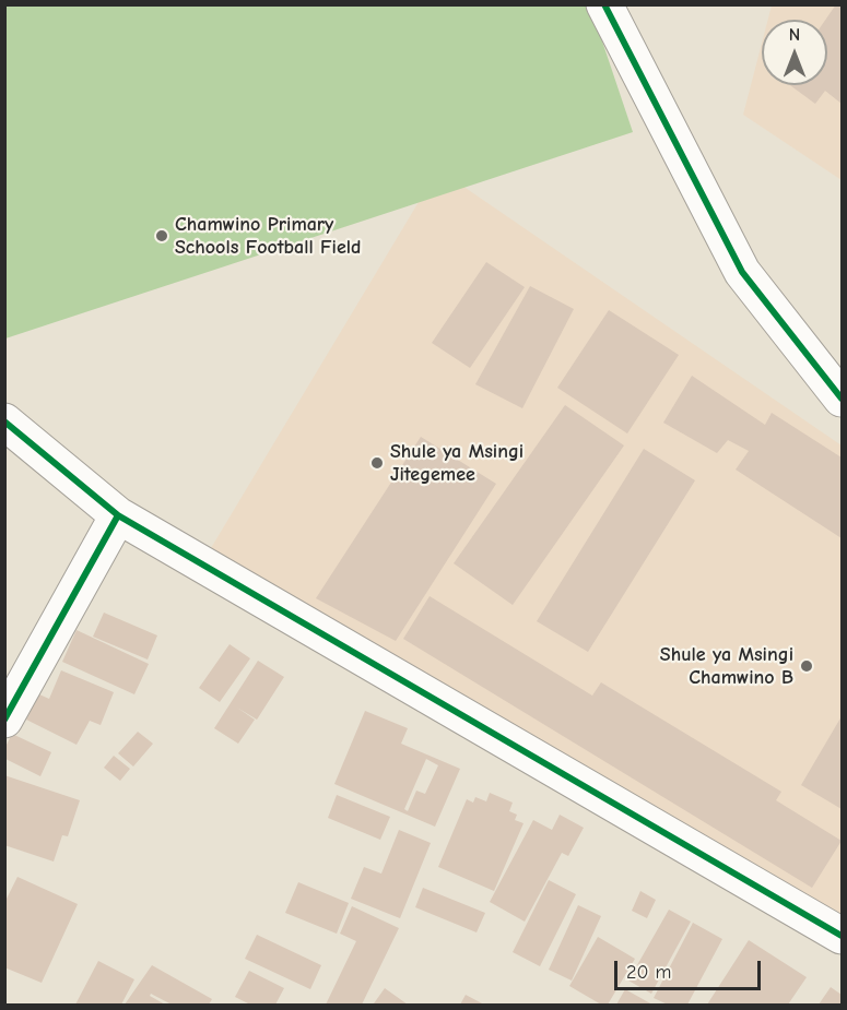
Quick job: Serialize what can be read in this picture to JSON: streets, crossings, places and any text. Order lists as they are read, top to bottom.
{
  "places": ["Chamwino Primary Schools Football Field", "Shule ya Msingi Jitegemee", "Shule ya Msingi Chamwino B"],
  "scale_bar": "20 m",
  "north": "top"
}
